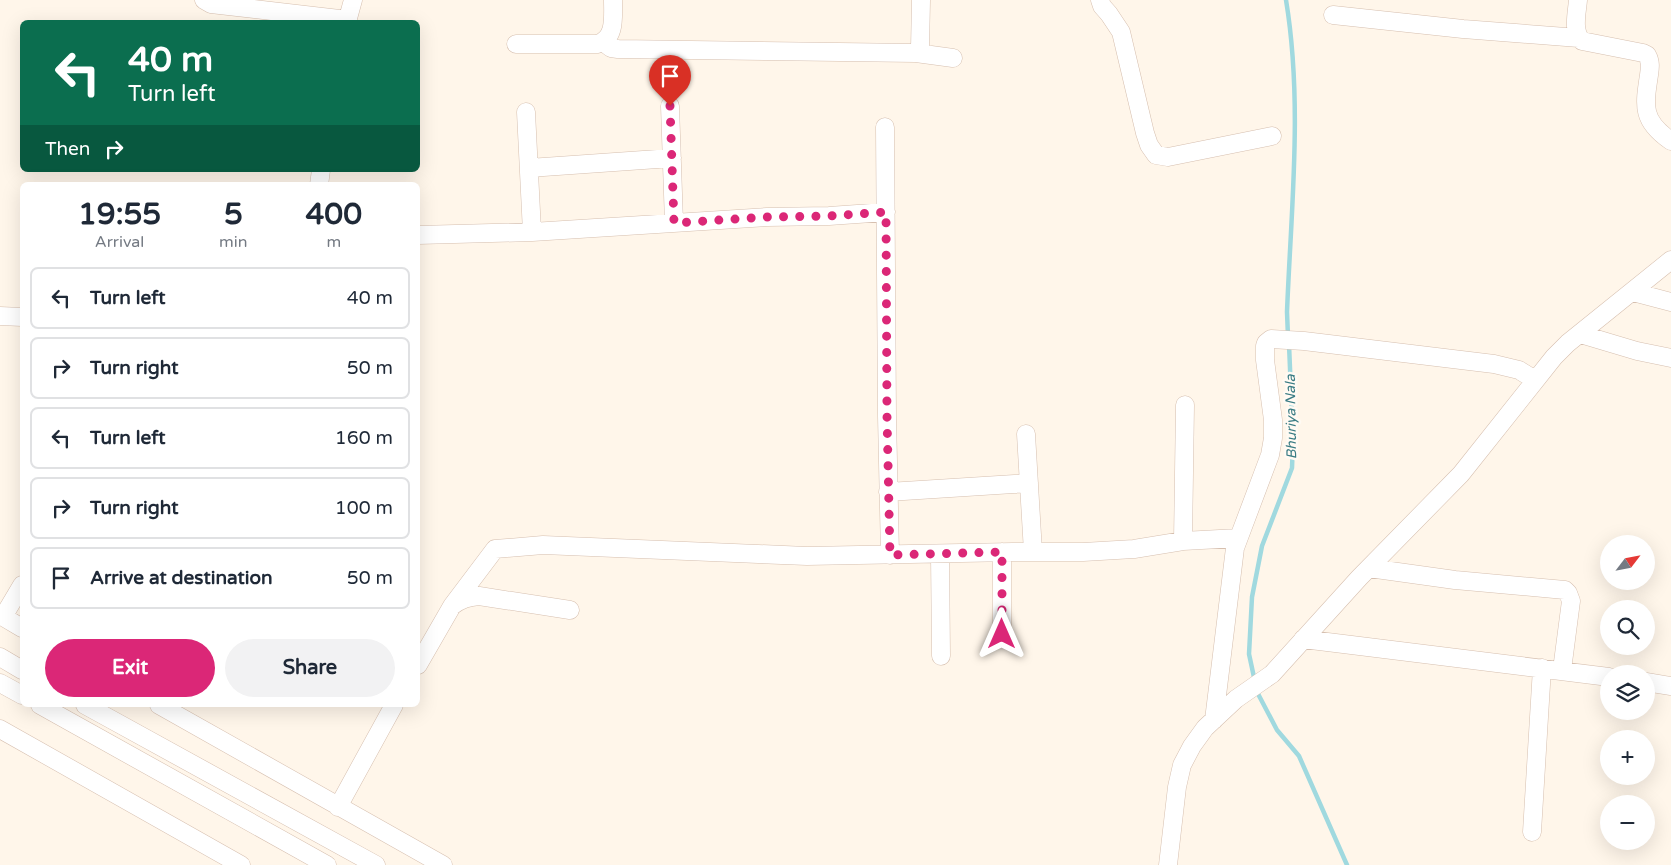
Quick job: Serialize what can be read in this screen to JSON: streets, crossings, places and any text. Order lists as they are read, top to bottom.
{
  "water": ["Bhuriya Nala"],
  "north": "top right",
  "page": {
    "turn": ["40 m", "Turn left"],
    "then": "Then",
    "eta": [
      "19:55",
      "Arrival",
      "5",
      "min",
      "400",
      "m"
    ],
    "list": [
      {
        "name": "Turn left",
        "value": "40 m"
      },
      {
        "name": "Turn right",
        "value": "50 m"
      },
      {
        "name": "Turn left",
        "value": "160 m"
      },
      {
        "name": "Turn right",
        "value": "100 m"
      },
      {
        "name": "Arrive at destination",
        "value": "50 m"
      }
    ],
    "map_buttons": ["+", "−"],
    "buttons": ["Exit", "Share"]
  }
}
